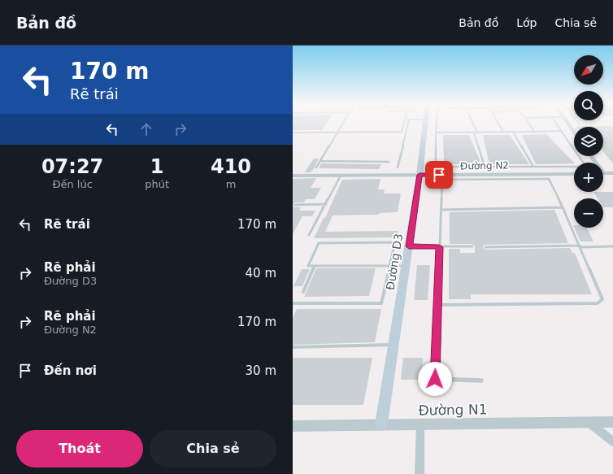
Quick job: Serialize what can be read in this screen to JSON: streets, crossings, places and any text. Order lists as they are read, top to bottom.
{
  "streets": {
    "main road": ["Đường D3"],
    "street": ["Đường N2", "Đường N1"]
  },
  "crossings": [
    ["Đường N2", "Đường D3"],
    ["Đường D3", "Đường N1"]
  ],
  "north": "bottom left",
  "page": {
    "header": "Bản đồ",
    "nav": ["Bản đồ", "Lớp", "Chia sẻ"],
    "turn": ["170 m", "Rẽ trái"],
    "map_buttons": ["+", "−"],
    "eta": [
      "07:27",
      "Đến lúc",
      "1",
      "phút",
      "410",
      "m"
    ],
    "list": [
      {
        "name": "Rẽ trái",
        "value": "170 m"
      },
      {
        "name": "Rẽ phải",
        "note": "Đường D3",
        "value": "40 m"
      },
      {
        "name": "Rẽ phải",
        "note": "Đường N2",
        "value": "170 m"
      },
      {
        "name": "Đến nơi",
        "value": "30 m"
      }
    ],
    "buttons": ["Thoát", "Chia sẻ"]
  }
}
